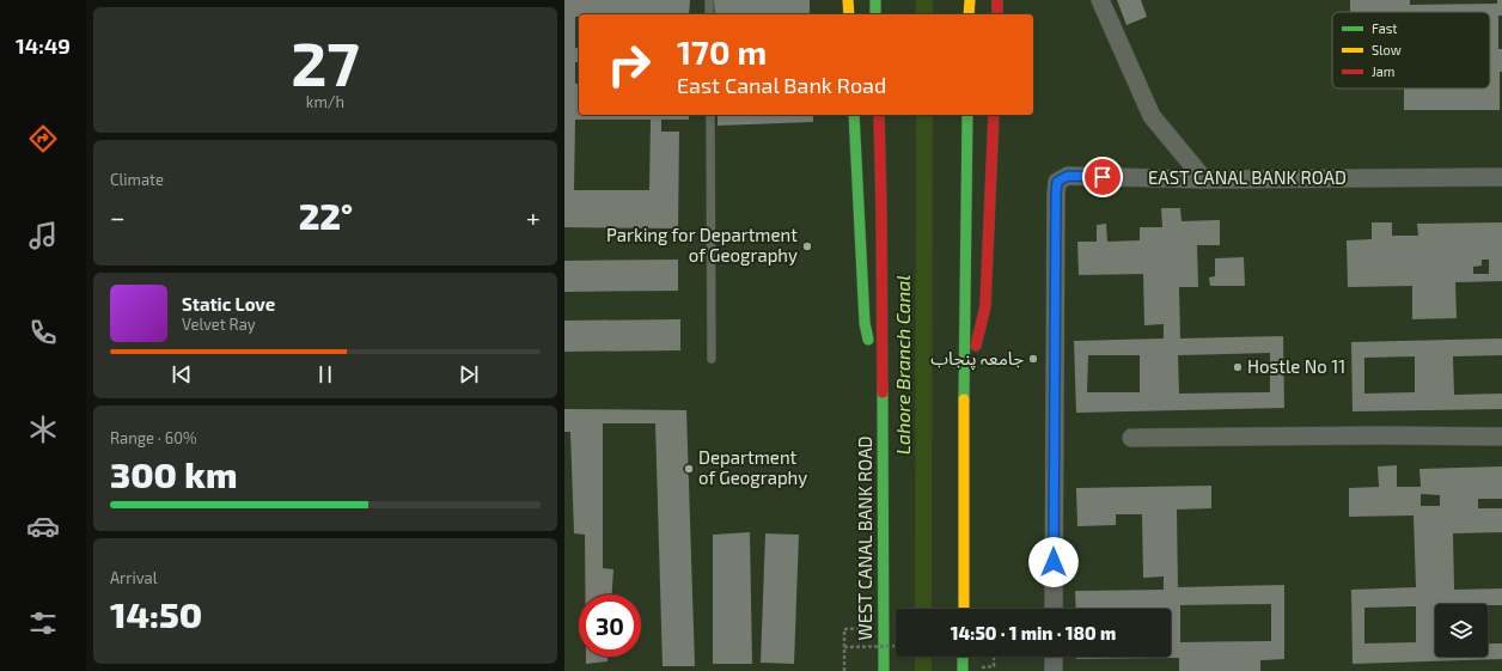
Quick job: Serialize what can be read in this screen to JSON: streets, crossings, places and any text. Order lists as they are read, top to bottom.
{
  "streets": {
    "highway": ["WEST CANAL BANK ROAD"],
    "street": ["EAST CANAL BANK ROAD"]
  },
  "water": ["Lahore Branch Canal"],
  "places": [
    "Parking for Department of Geography",
    "جامعہ پنجاب",
    "Hostle No 11",
    "Department of Geography"
  ],
  "legend": ["Fast", "Slow", "Jam"],
  "page": {
    "tabs": "14:49",
    "tile": [
      ["27", "km/h"],
      "Climate",
      ["Range · 60%", "300 km"],
      ["Arrival", "14:50"]
    ],
    "turn": ["170 m", "East Canal Bank Road"],
    "heat": ["−", "22°", "+"],
    "song": ["Static Love", "Velvet Ray"],
    "limit": "30",
    "trip": "14:50 · 1 min · 180 m"
  }
}
